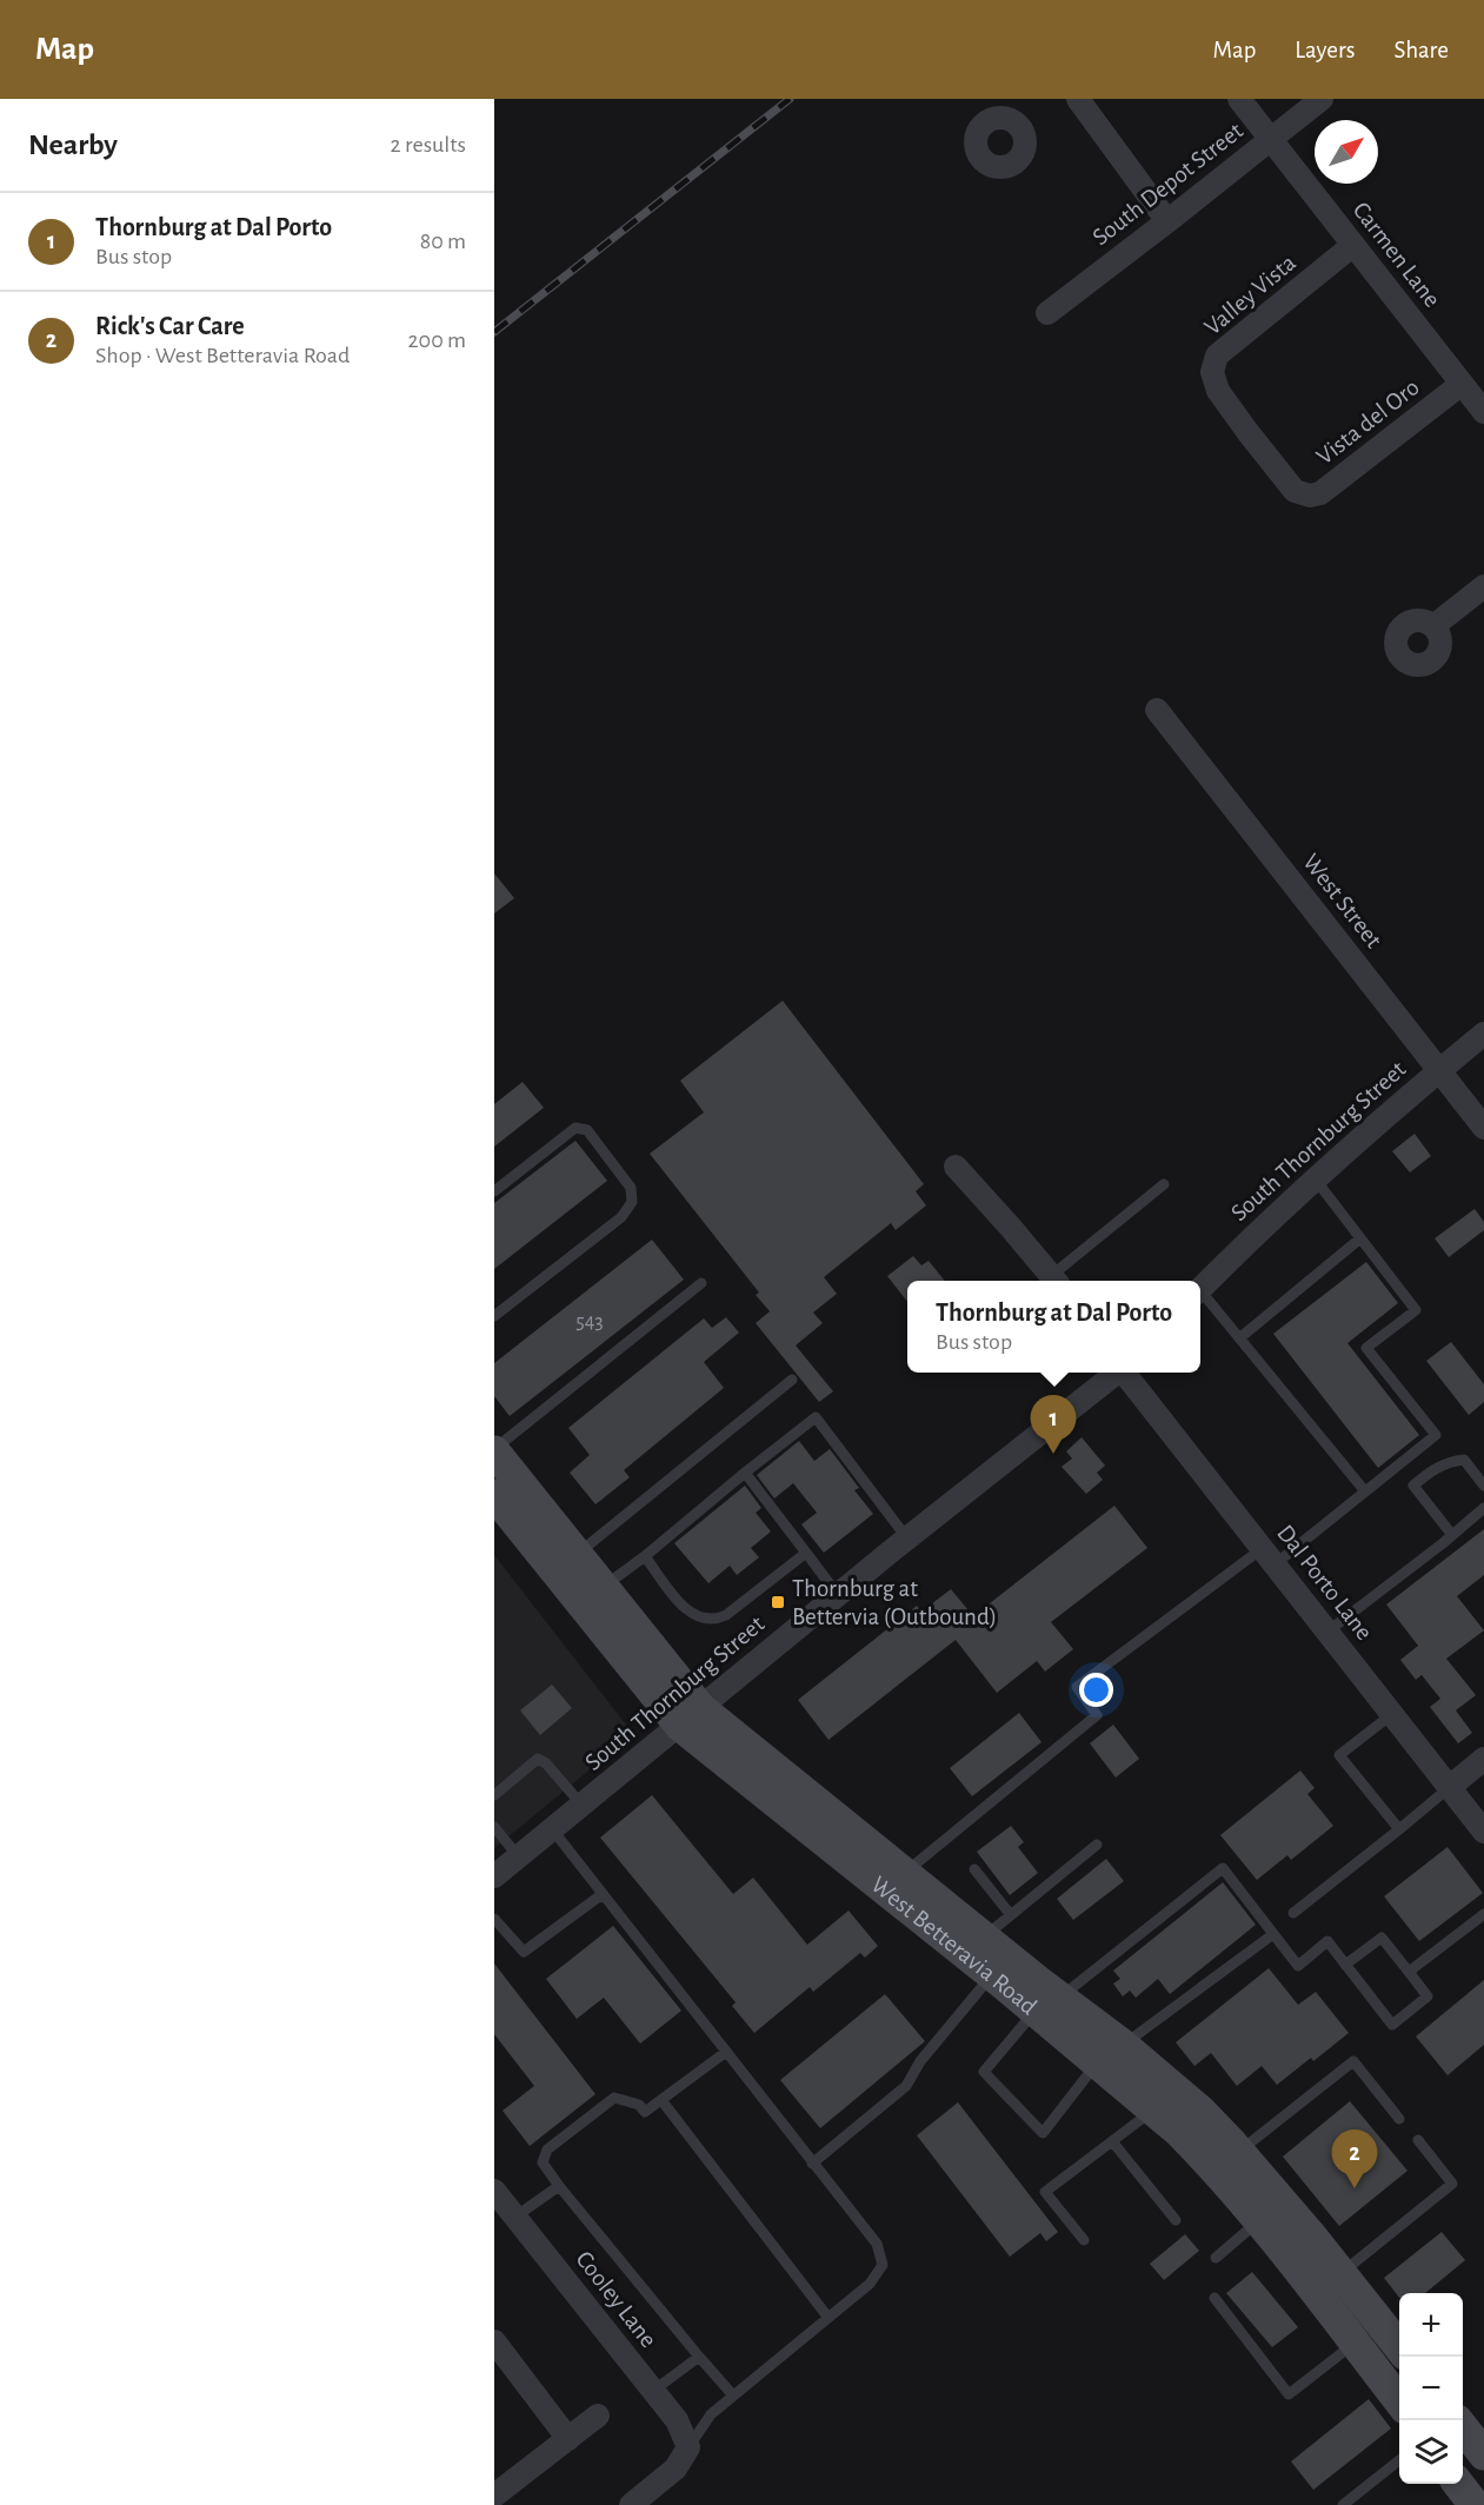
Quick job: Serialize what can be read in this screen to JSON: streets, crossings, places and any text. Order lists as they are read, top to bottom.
{
  "streets": {
    "main road": ["West Betteravia Road"],
    "street": [
      "South Depot Street",
      "Carmen Lane",
      "Valley Vista",
      "Vista del Oro",
      "West Street",
      "South Thornburg Street",
      "Dal Porto Lane",
      "Cooley Lane"
    ]
  },
  "crossings": [
    ["South Depot Street", "Carmen Lane"],
    ["Carmen Lane", "Valley Vista"],
    ["Carmen Lane", "Vista del Oro"],
    ["Valley Vista", "Vista del Oro"],
    ["West Street", "South Thornburg Street"],
    ["South Thornburg Street", "West Betteravia Road"]
  ],
  "places": {
    "transit": ["Thornburg at Bettervia (Outbound)"]
  },
  "house_numbers": ["543"],
  "north": "top right",
  "page": {
    "header": "Map",
    "nav": ["Map", "Layers", "Share"],
    "heading": ["Nearby", "2 results"],
    "list": [
      {
        "mark": "1",
        "name": "Thornburg at Dal Porto",
        "note": "Bus stop",
        "value": "80 m"
      },
      {
        "mark": "2",
        "name": "Rick's Car Care",
        "note": "Shop · West Betteravia Road",
        "value": "200 m"
      }
    ],
    "popup": ["Thornburg at Dal Porto", "Bus stop"],
    "pins": ["1", "2"],
    "map_buttons": ["+", "−"]
  }
}
